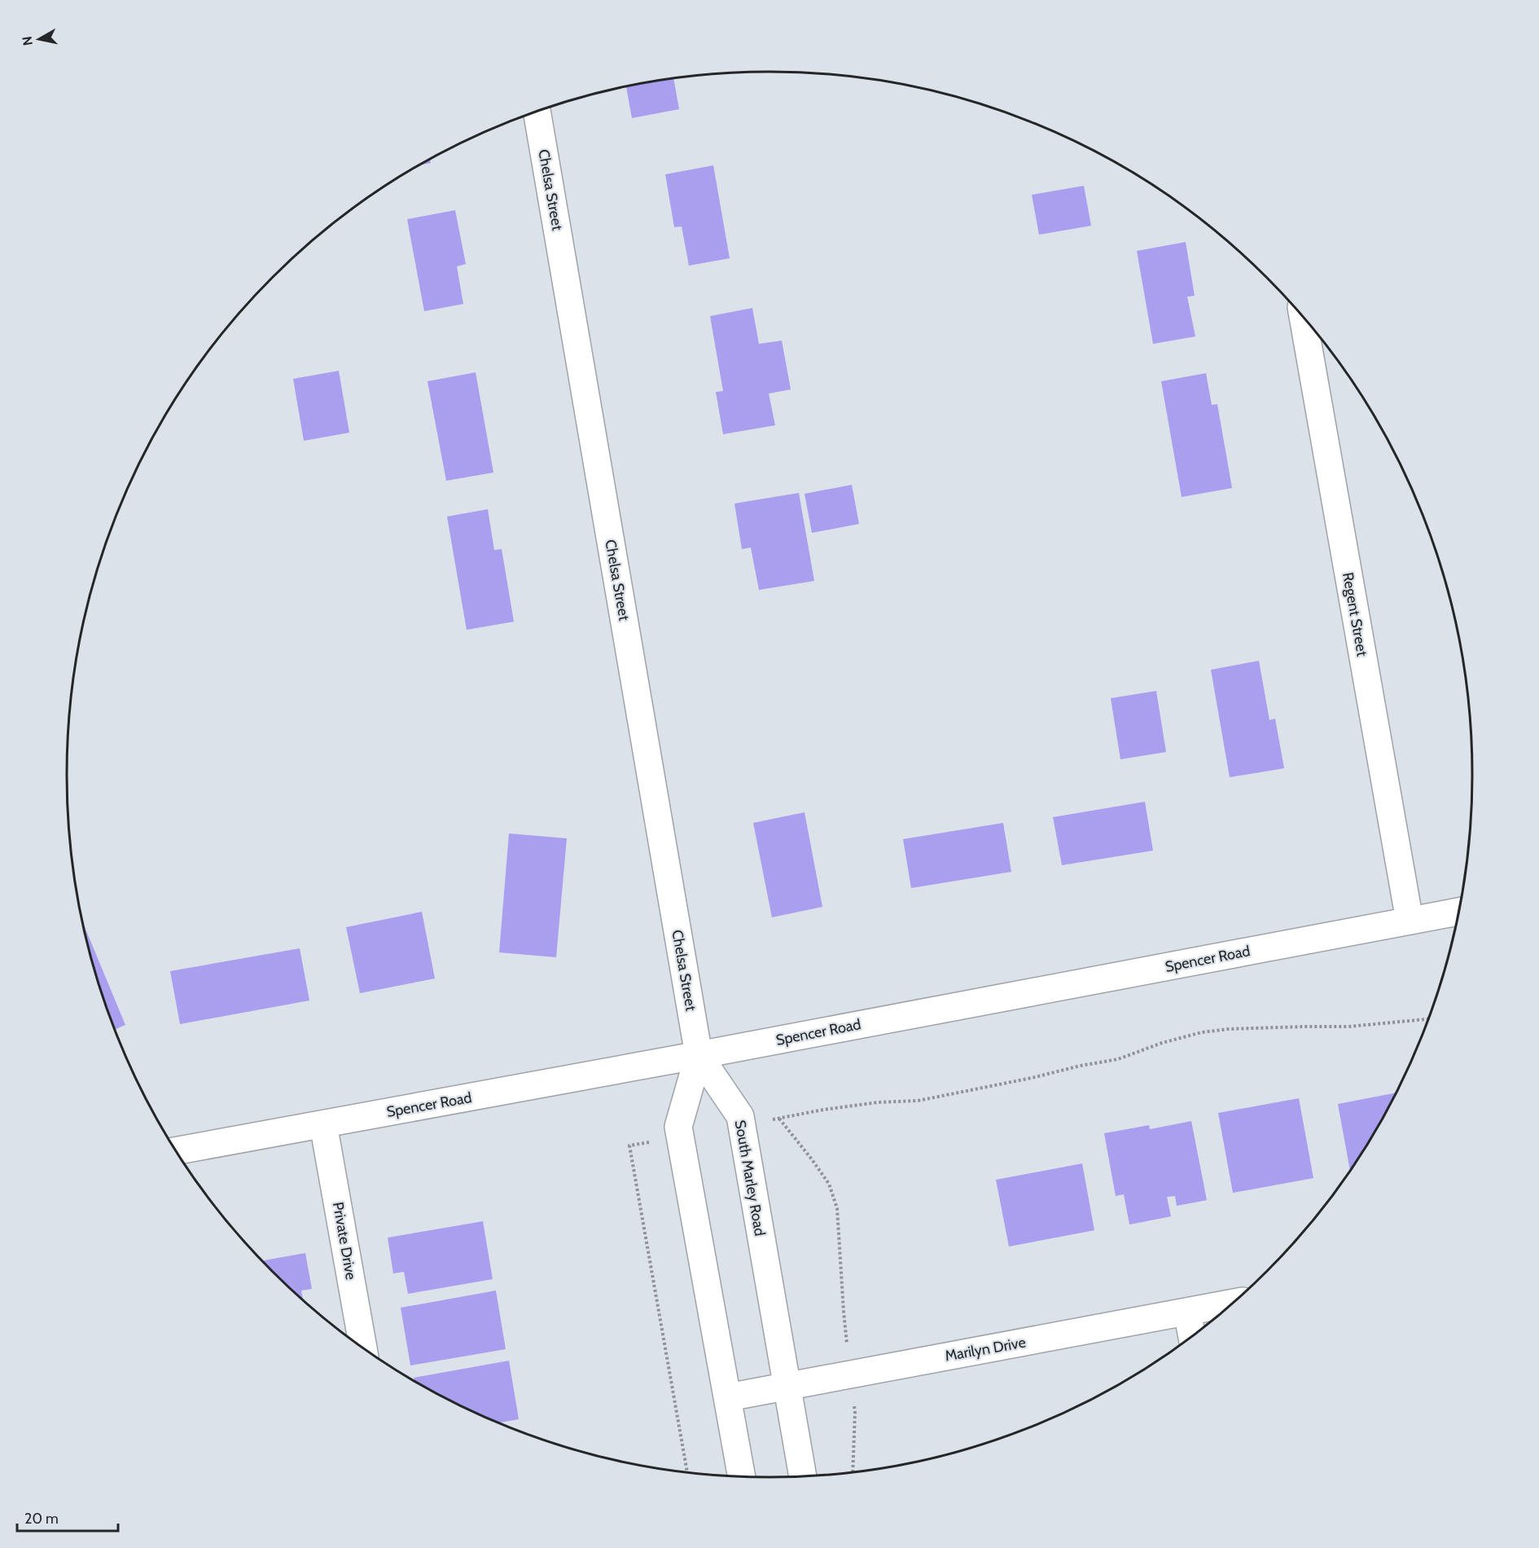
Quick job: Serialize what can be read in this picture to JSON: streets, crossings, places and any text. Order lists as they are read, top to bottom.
{
  "streets": {
    "street": [
      "Chelsa Street",
      "Regent Street",
      "Spencer Road",
      "South Marley Road",
      "Private Drive",
      "Marilyn Drive"
    ]
  },
  "crossings": [
    ["Chelsa Street", "Spencer Road"],
    ["Chelsa Street", "South Marley Road"],
    ["Regent Street", "Spencer Road"],
    ["Spencer Road", "South Marley Road"],
    ["Spencer Road", "Private Drive"],
    ["South Marley Road", "Marilyn Drive"]
  ],
  "scale_bar": "20 m",
  "north": "left"
}
